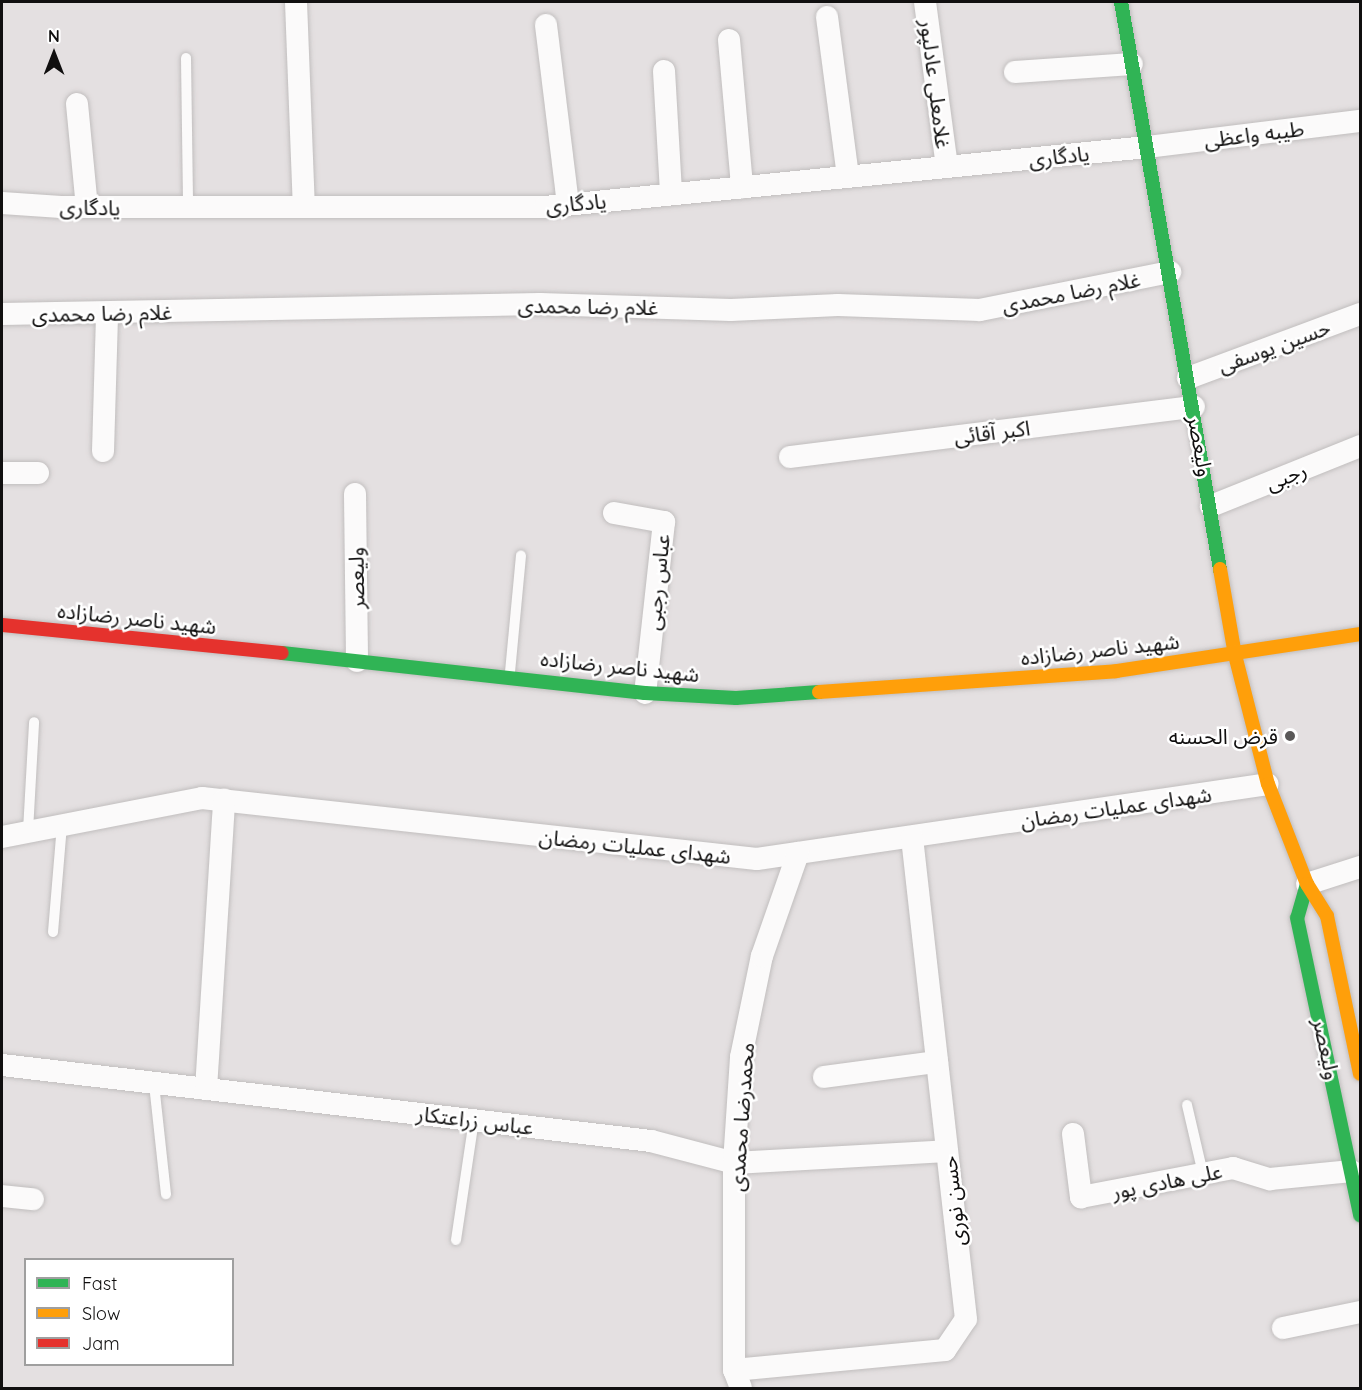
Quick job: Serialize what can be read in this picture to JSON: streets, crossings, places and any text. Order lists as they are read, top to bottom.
{
  "streets": {
    "main road": ["ولیعصر", "شهید ناصر رضازاده"],
    "street": [
      "غلامعلی عادلپور",
      "طیبه واعظی",
      "یادگاری",
      "غلام رضا محمدی",
      "حسین یوسفی",
      "اکبر آقائی",
      "رجبی",
      "عباس رجبی",
      "شهدای عملیات رمضان",
      "محمدرضا محمدی",
      "عباس زراعتکار",
      "علی هادی پور",
      "حسن نوری"
    ]
  },
  "crossings": [
    ["غلامعلی عادلپور", "یادگاری"],
    ["طیبه واعظی", "یادگاری"],
    ["طیبه واعظی", "ولیعصر"],
    ["یادگاری", "ولیعصر"],
    ["غلام رضا محمدی", "ولیعصر"],
    ["حسین یوسفی", "ولیعصر"],
    ["اکبر آقائی", "ولیعصر"],
    ["ولیعصر", "رجبی"],
    ["ولیعصر", "شهید ناصر رضازاده"],
    ["ولیعصر", "شهدای عملیات رمضان"],
    ["ولیعصر", "علی هادی پور"],
    ["عباس رجبی", "شهید ناصر رضازاده"],
    ["شهدای عملیات رمضان", "محمدرضا محمدی"],
    ["شهدای عملیات رمضان", "حسن نوری"],
    ["محمدرضا محمدی", "عباس زراعتکار"],
    ["محمدرضا محمدی", "حسن نوری"],
    ["عباس زراعتکار", "حسن نوری"]
  ],
  "places": ["قرض الحسنه"],
  "legend": ["Fast", "Slow", "Jam"],
  "north": "top"
}
